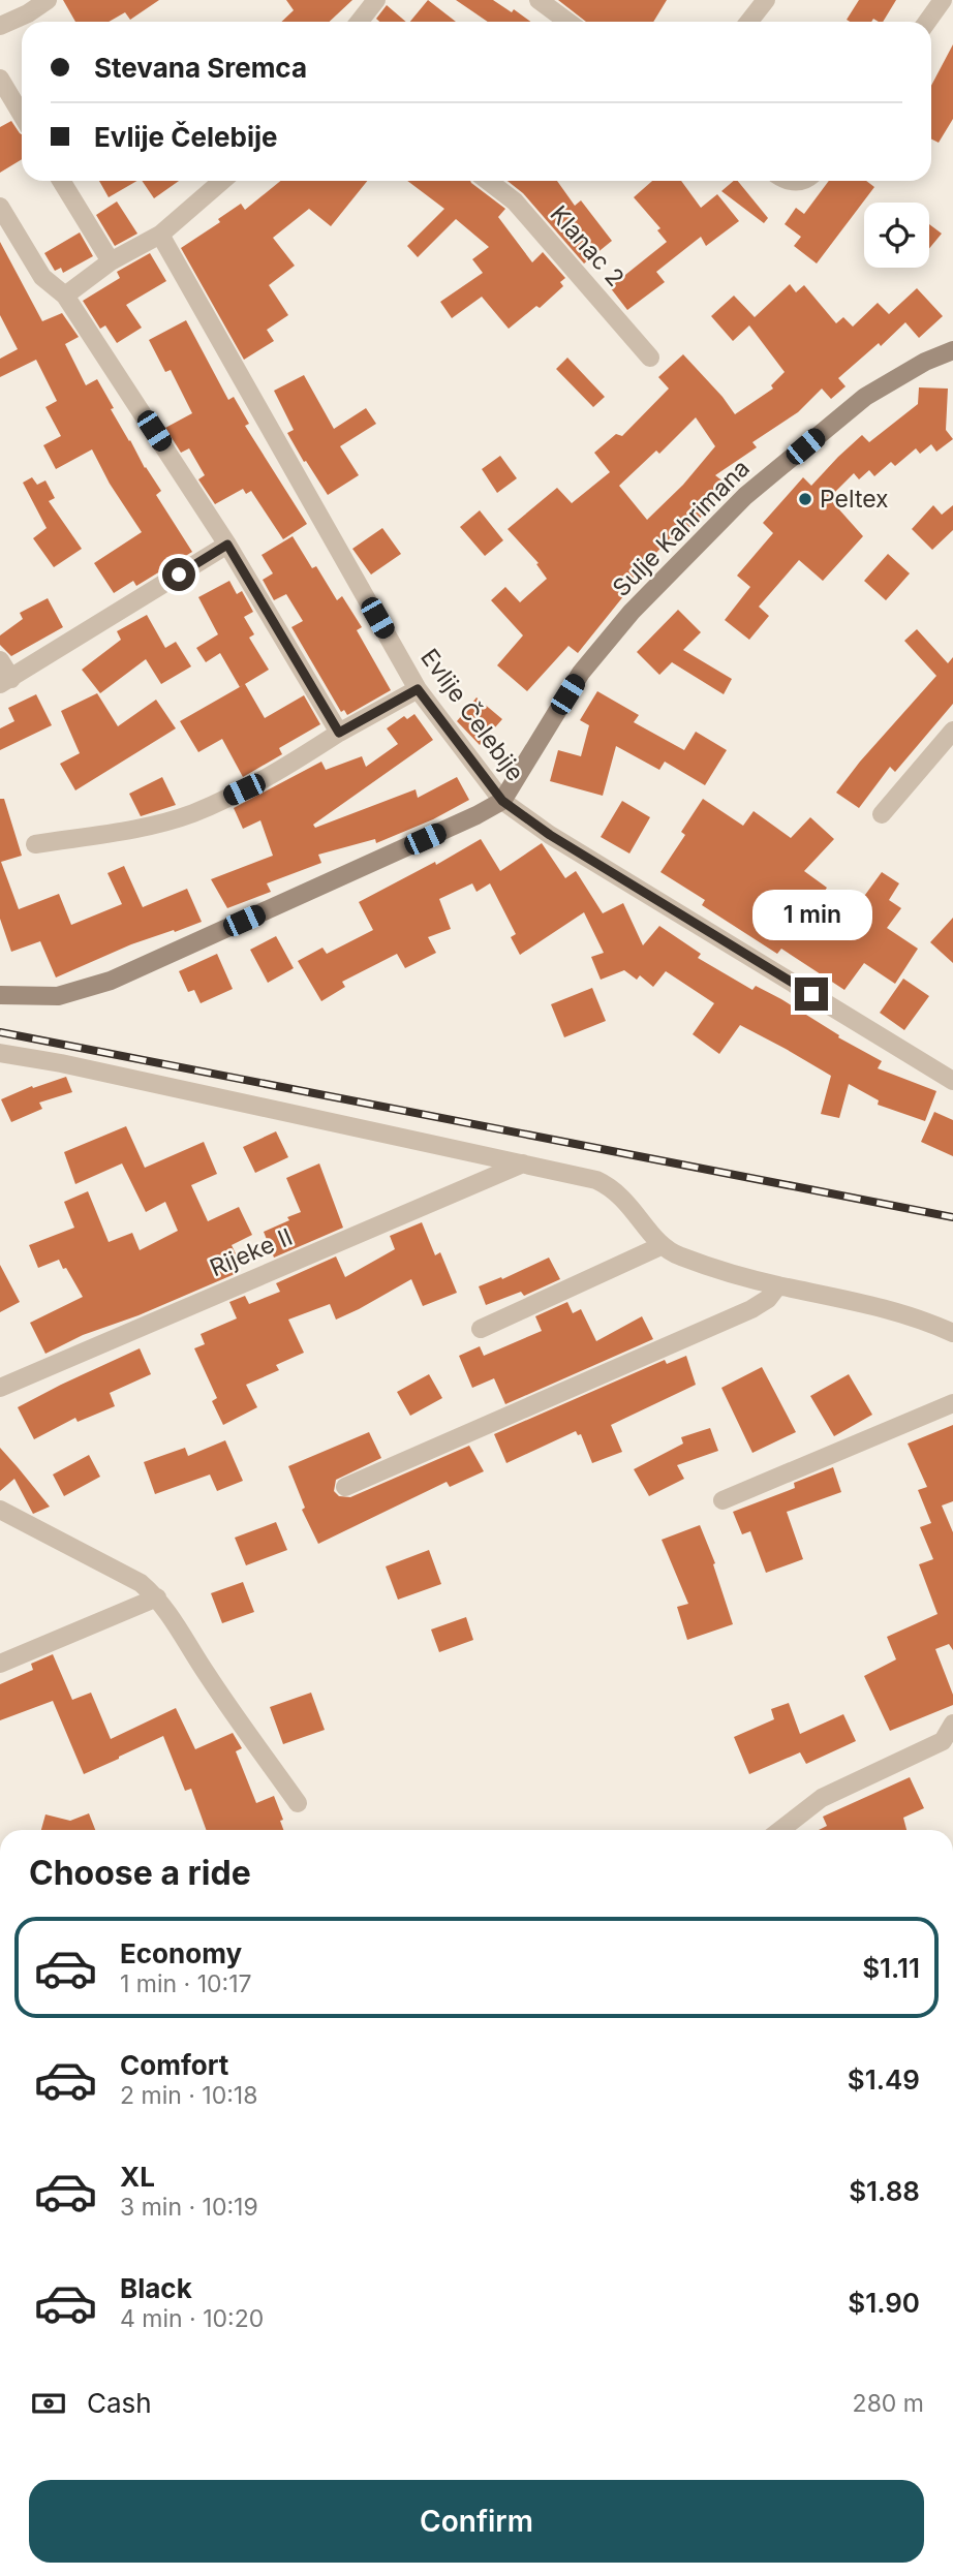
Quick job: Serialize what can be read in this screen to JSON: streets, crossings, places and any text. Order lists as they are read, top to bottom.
{
  "streets": {
    "street": [
      "Klanac 2",
      "Sulje Kahrimana",
      "Evlije Čelebije",
      "Rijeke II"
    ]
  },
  "crossings": [
    ["Sulje Kahrimana", "Evlije Čelebije"]
  ],
  "places": ["Peltex"],
  "page": {
    "banner": ["Stevana Sremca", "Evlije Čelebije"],
    "bubble": "1 min",
    "heading": "Choose a ride",
    "list": [
      {
        "name": "Economy",
        "note": "1 min · 10:17",
        "value": "$1.11"
      },
      {
        "name": "Comfort",
        "note": "2 min · 10:18",
        "value": "$1.49"
      },
      {
        "name": "XL",
        "note": "3 min · 10:19",
        "value": "$1.88"
      },
      {
        "name": "Black",
        "note": "4 min · 10:20",
        "value": "$1.90"
      }
    ],
    "pay": ["Cash", "280 m"],
    "buttons": "Confirm"
  }
}
